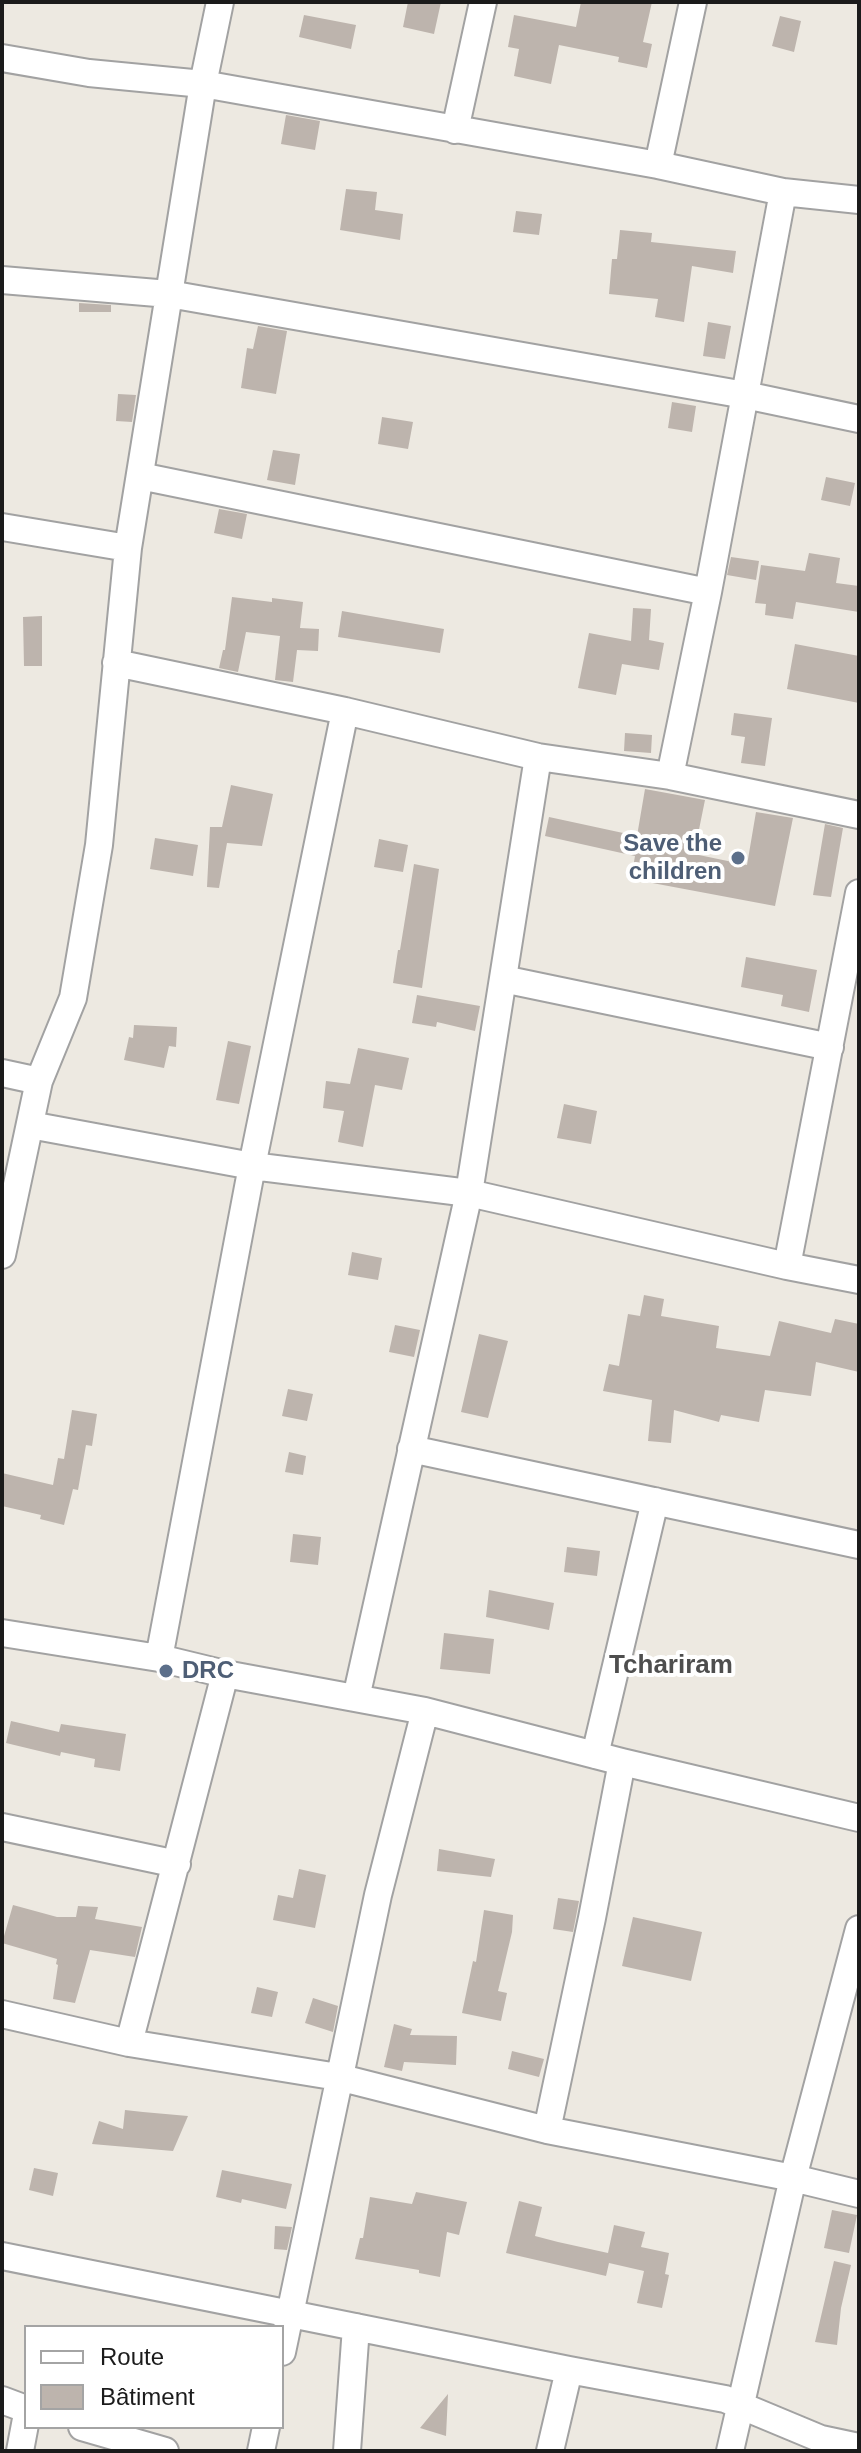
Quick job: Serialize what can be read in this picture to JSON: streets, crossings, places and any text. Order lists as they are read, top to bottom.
{
  "districts": ["Tchariram"],
  "places": ["Save the children", "DRC"],
  "legend": ["Route", "Bâtiment"]
}
